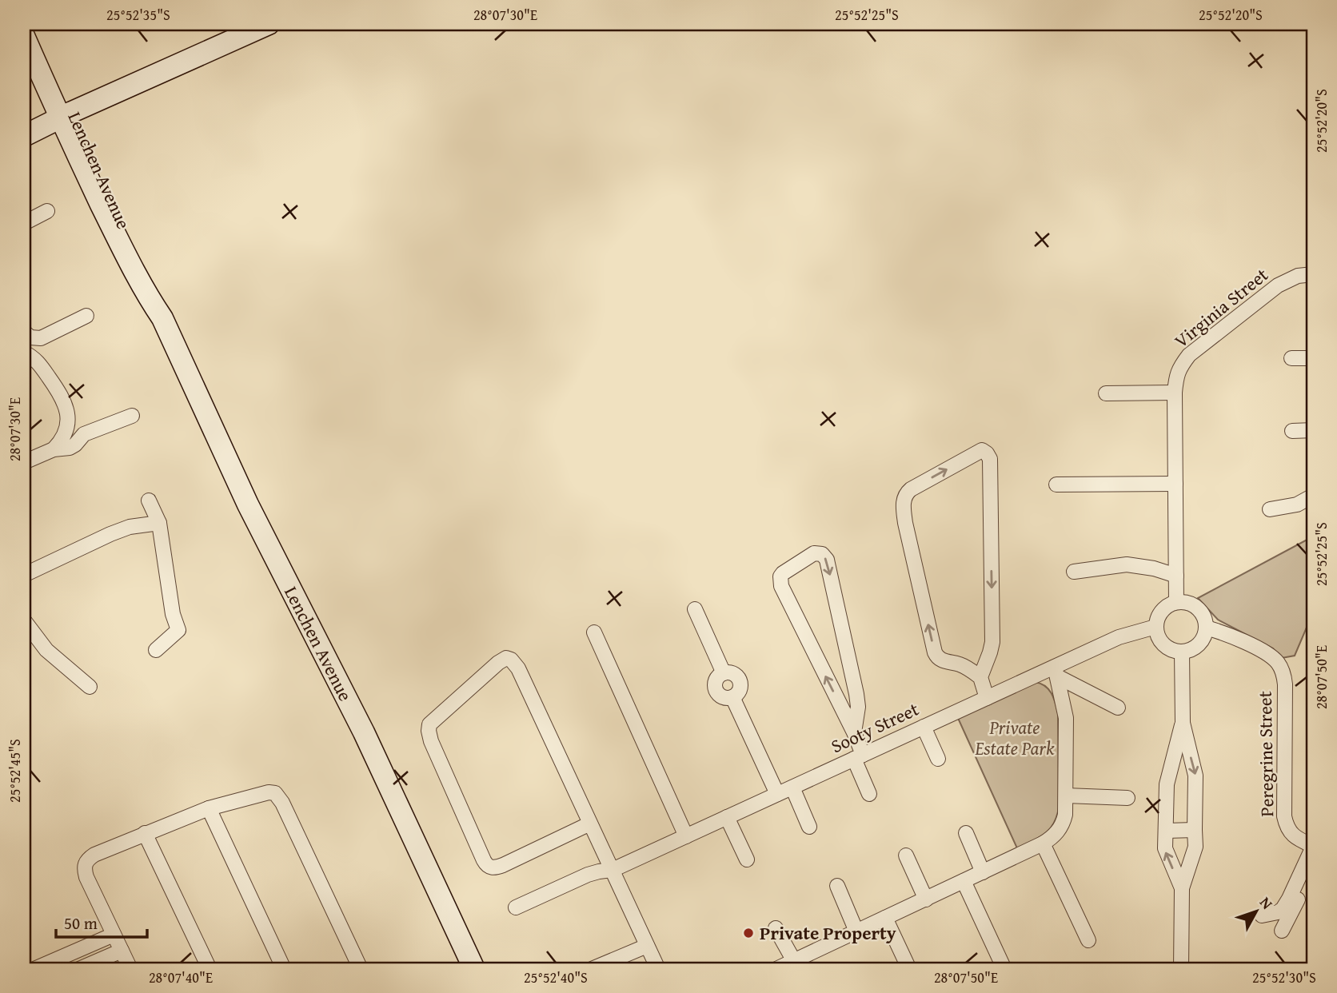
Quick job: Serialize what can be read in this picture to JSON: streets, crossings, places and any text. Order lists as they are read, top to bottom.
{
  "streets": {
    "main road": ["Lenchen Avenue"],
    "street": ["Virginia Street", "Sooty Street", "Peregrine Street"]
  },
  "crossings": [
    ["Virginia Street", "Sooty Street"],
    ["Virginia Street", "Peregrine Street"],
    ["Sooty Street", "Peregrine Street"]
  ],
  "parks": ["Private Estate Park"],
  "places": ["Private Property"],
  "scale_bar": "50 m",
  "north": "top right",
  "coordinates": [
    "25°52'35\"S",
    "28°07'30\"E",
    "25°52'25\"S",
    "25°52'20\"S",
    "28°07'50\"E",
    "25°52'45\"S",
    "28°07'40\"E",
    "25°52'40\"S",
    "25°52'30\"S"
  ]
}
